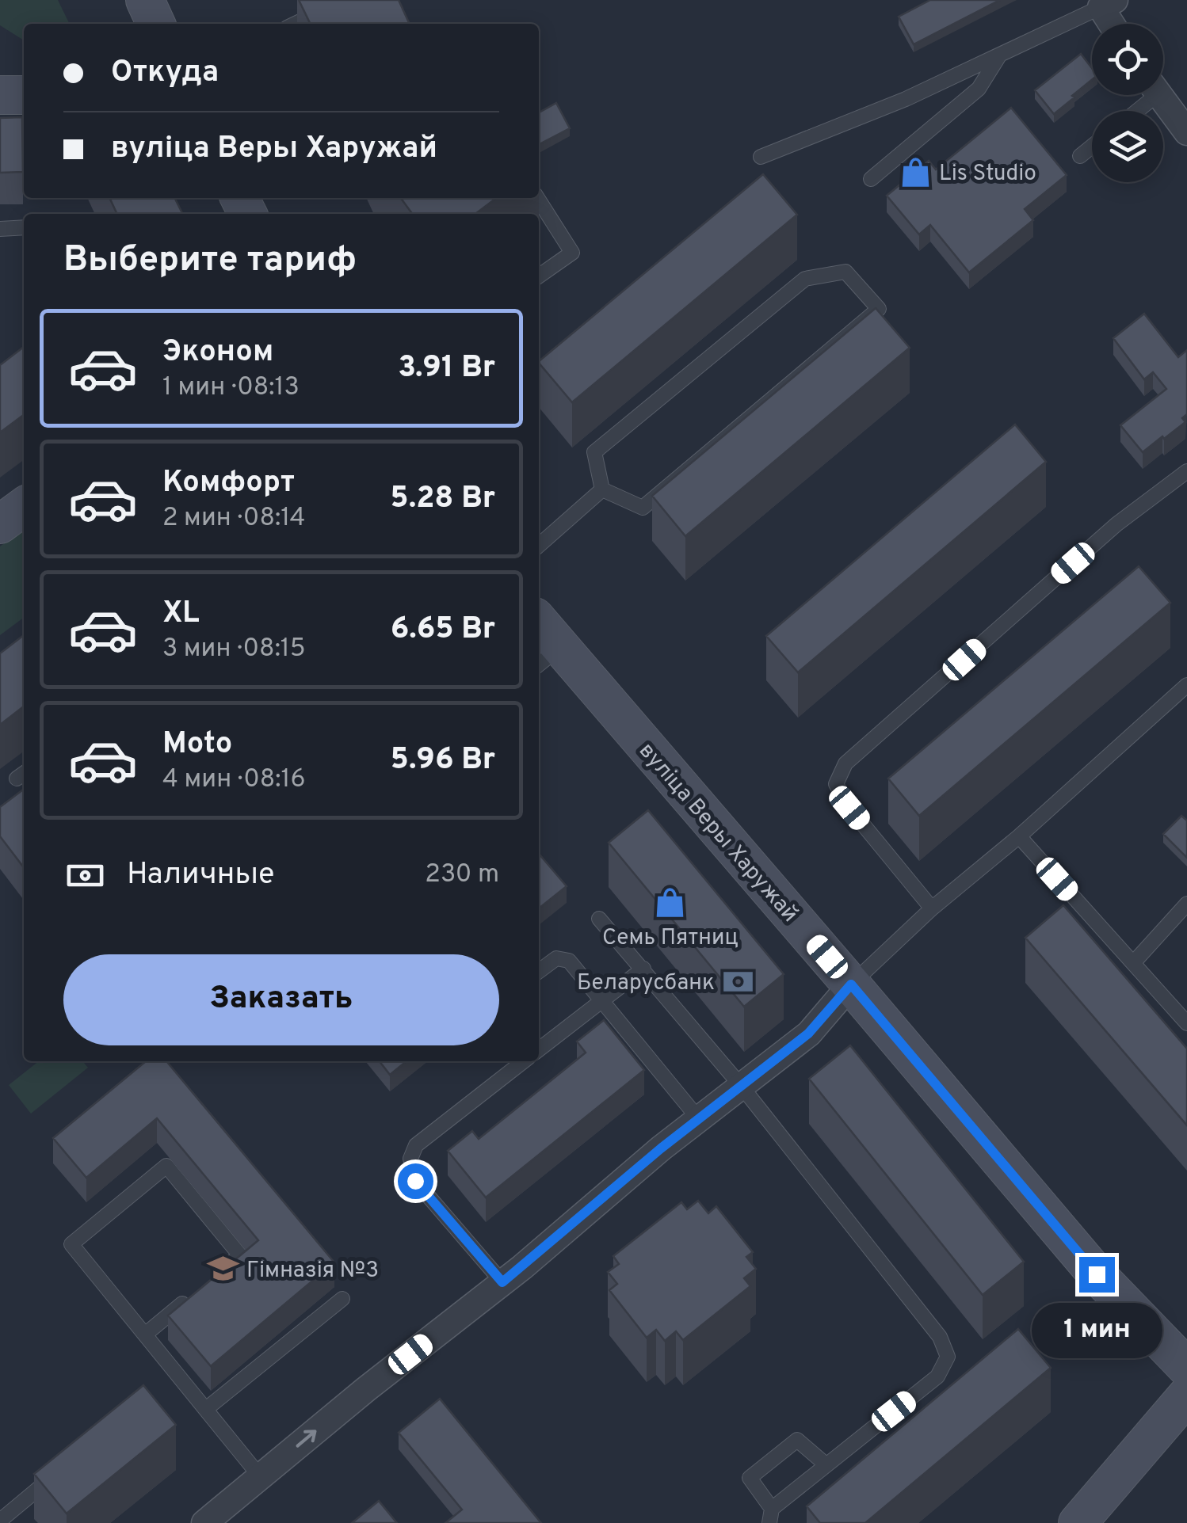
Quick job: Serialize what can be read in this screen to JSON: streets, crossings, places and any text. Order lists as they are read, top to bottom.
{
  "streets": {
    "main road": ["вуліца Веры Харужай"]
  },
  "places": {
    "shop": ["Lis Studio", "Семь Пятниц"],
    "bank": ["Беларусбанк"],
    "school or university": ["Гімназія №3"]
  },
  "page": {
    "banner": ["Откуда", "вуліца Веры Харужай"],
    "heading": "Выберите тариф",
    "list": [
      {
        "name": "Эконом",
        "note": "1 мин · 08:13",
        "value": "3.91 Br"
      },
      {
        "name": "Комфорт",
        "note": "2 мин · 08:14",
        "value": "5.28 Br"
      },
      {
        "name": "XL",
        "note": "3 мин · 08:15",
        "value": "6.65 Br"
      },
      {
        "name": "Moto",
        "note": "4 мин · 08:16",
        "value": "5.96 Br"
      }
    ],
    "pay": ["Наличные", "230 m"],
    "buttons": "Заказать",
    "bubble": "1 мин"
  }
}
